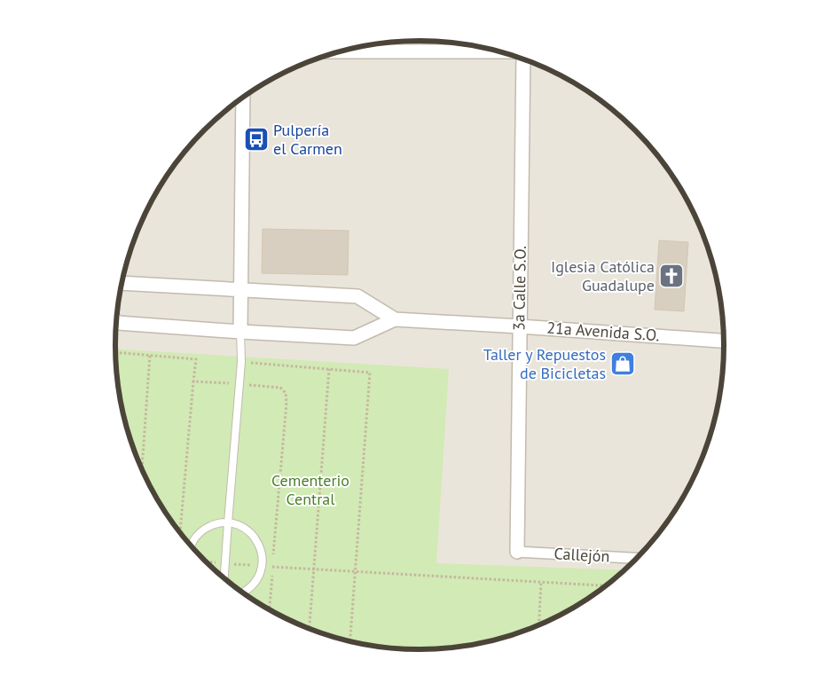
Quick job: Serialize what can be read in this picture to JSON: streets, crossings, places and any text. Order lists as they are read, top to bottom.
{
  "streets": {
    "street": ["3a Calle S.O.", "21a Avenida S.O.", "Callejón"]
  },
  "crossings": [
    ["3a Calle S.O.", "21a Avenida S.O."],
    ["3a Calle S.O.", "Callejón"]
  ],
  "parks": ["Cementerio Central"],
  "places": {
    "bus stop": ["Pulpería el Carmen"],
    "church": ["Iglesia Católica Guadalupe"],
    "shop": ["Taller y Repuestos de Bicicletas"]
  }
}
